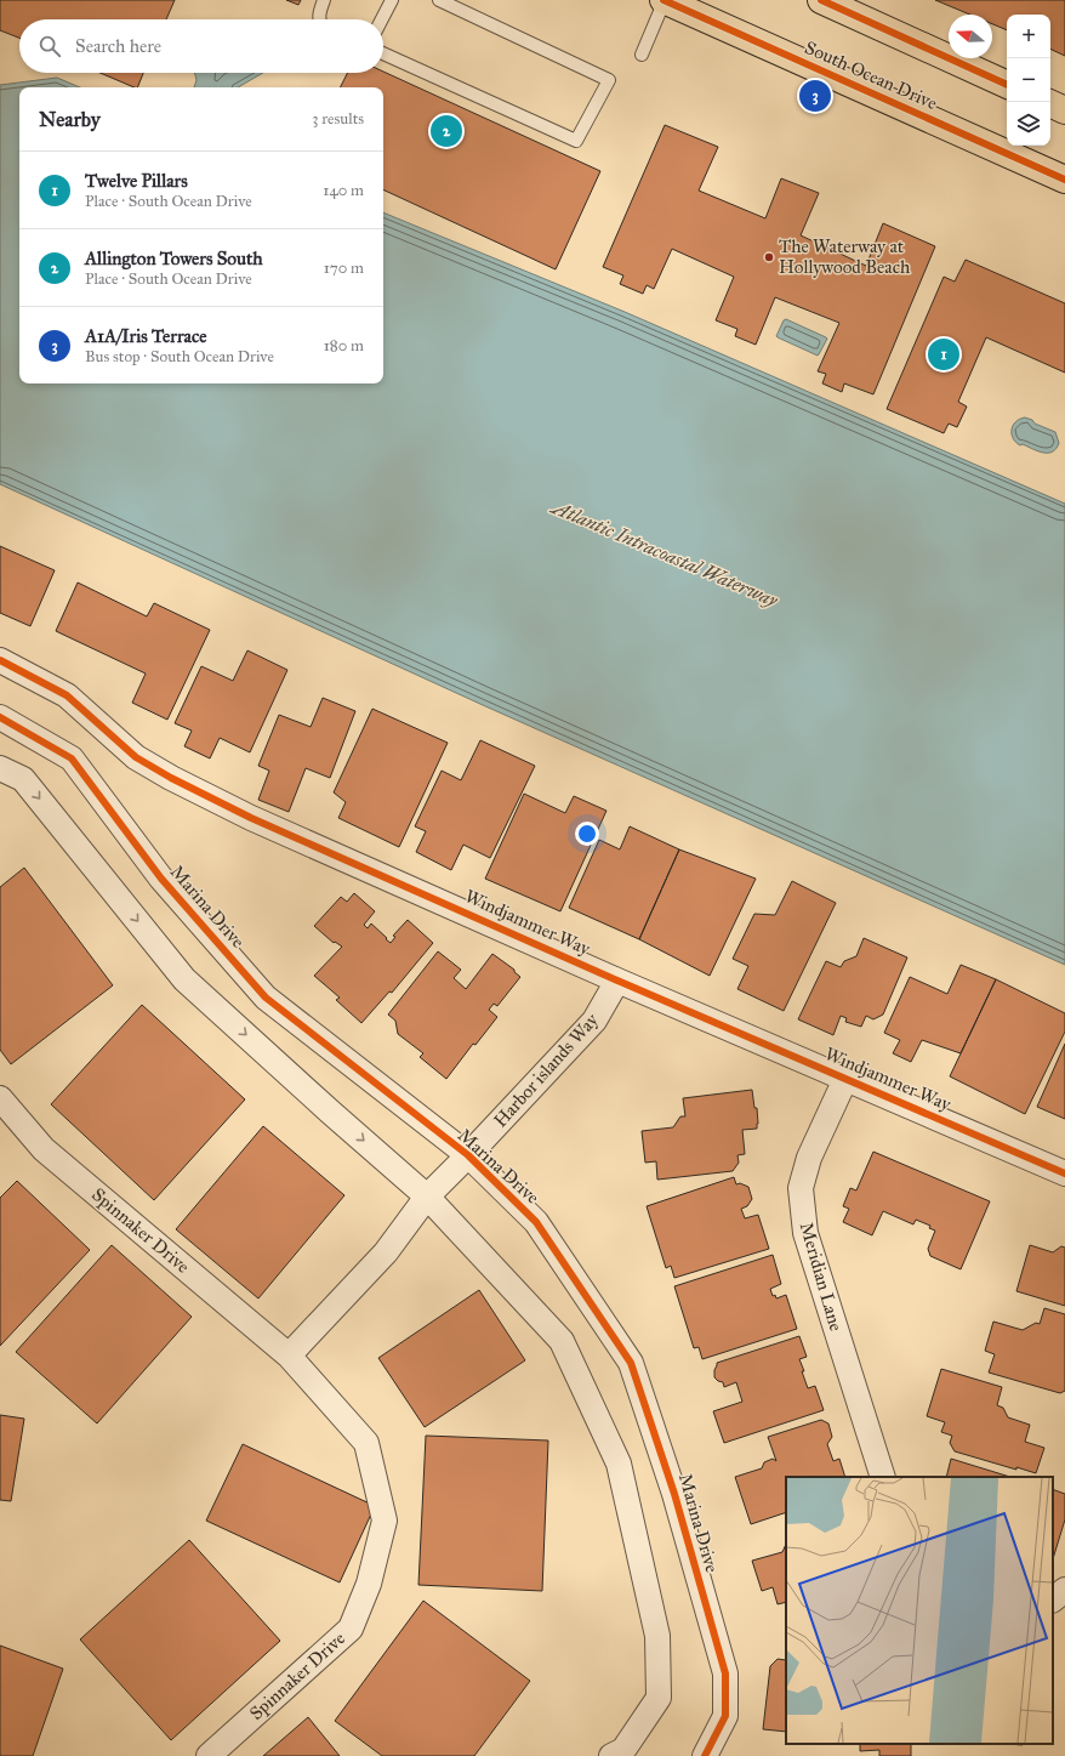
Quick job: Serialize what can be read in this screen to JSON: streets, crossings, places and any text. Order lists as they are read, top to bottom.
{
  "streets": {
    "main road": ["South Ocean Drive"],
    "street": [
      "Marina Drive",
      "Windjammer Way",
      "Harbor islands Way",
      "Spinnaker Drive",
      "Meridian Lane"
    ]
  },
  "crossings": [
    ["Marina Drive", "Harbor islands Way"],
    ["Windjammer Way", "Harbor islands Way"],
    ["Windjammer Way", "Meridian Lane"]
  ],
  "water": ["Atlantic Intracoastal Waterway"],
  "places": ["The Waterway at Hollywood Beach"],
  "north": "left",
  "page": {
    "map_buttons": ["+", "−"],
    "search": "Search here",
    "pins": ["3", "2", "1"],
    "heading": ["Nearby", "3 results"],
    "list": [
      {
        "mark": "1",
        "name": "Twelve Pillars",
        "note": "Place · South Ocean Drive",
        "value": "140 m"
      },
      {
        "mark": "2",
        "name": "Allington Towers South",
        "note": "Place · South Ocean Drive",
        "value": "170 m"
      },
      {
        "mark": "3",
        "name": "A1A/Iris Terrace",
        "note": "Bus stop · South Ocean Drive",
        "value": "180 m"
      }
    ]
  }
}
